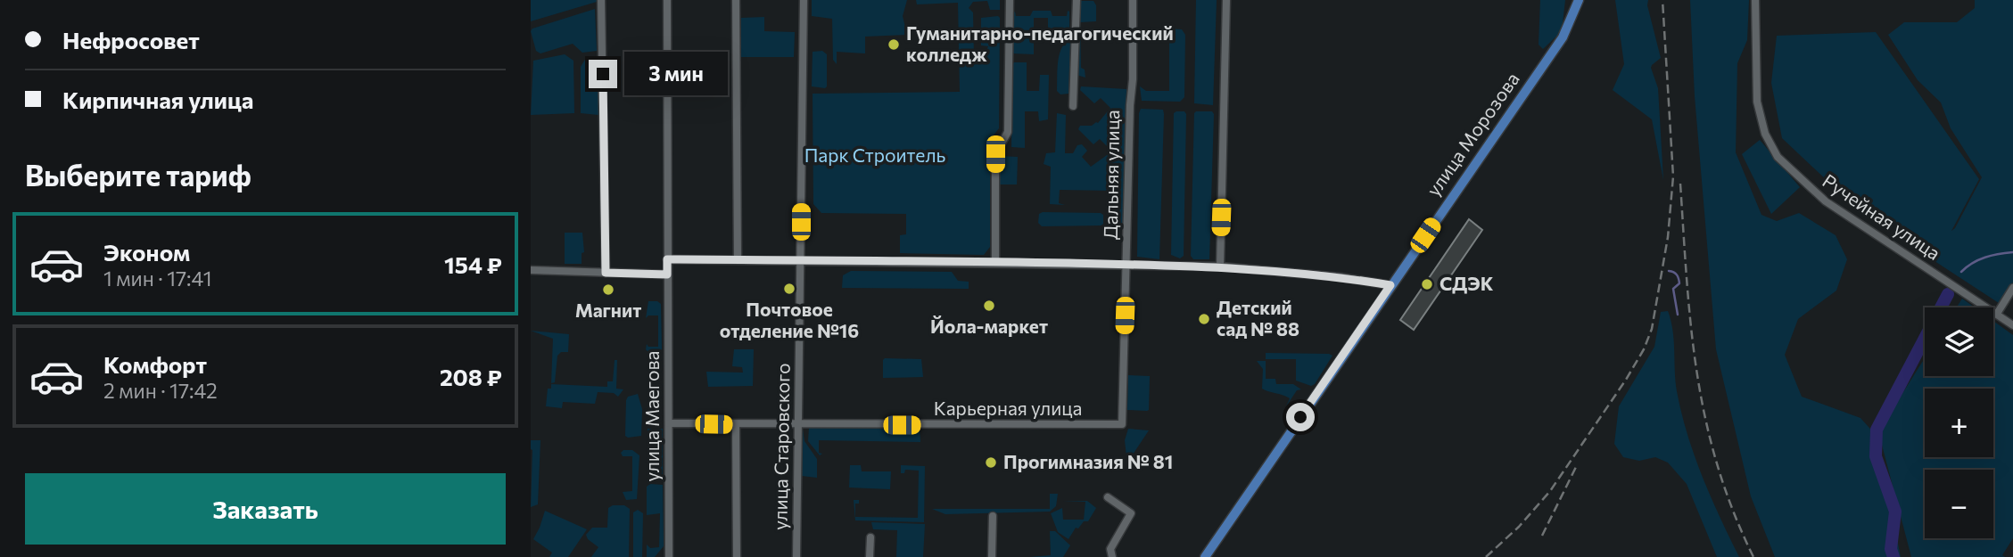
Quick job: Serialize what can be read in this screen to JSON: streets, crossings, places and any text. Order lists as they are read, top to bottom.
{
  "streets": {
    "main road": ["улица Морозова"],
    "street": [
      "Дальняя улица",
      "Ручейная улица",
      "Карьерная улица",
      "улица Маегова",
      "улица Старовского"
    ]
  },
  "crossings": [
    ["Дальняя улица", "Карьерная улица"],
    ["Карьерная улица", "улица Маегова"],
    ["Карьерная улица", "улица Старовского"]
  ],
  "parks": ["Парк Строитель"],
  "places": [
    "Гуманитарно-педагогический колледж",
    "СДЭК",
    "Почтовое отделение №16",
    "Магнит",
    "Йола-маркет",
    "Детский сад № 88",
    "Прогимназия № 81"
  ],
  "page": {
    "banner": ["Нефросовет", "Кирпичная улица"],
    "bubble": "3 мин",
    "heading": "Выберите тариф",
    "list": [
      {
        "name": "Эконом",
        "note": "1 мин · 17:41",
        "value": "154 ₽"
      },
      {
        "name": "Комфорт",
        "note": "2 мин · 17:42",
        "value": "208 ₽"
      }
    ],
    "map_buttons": ["+", "−"],
    "buttons": "Заказать"
  }
}
